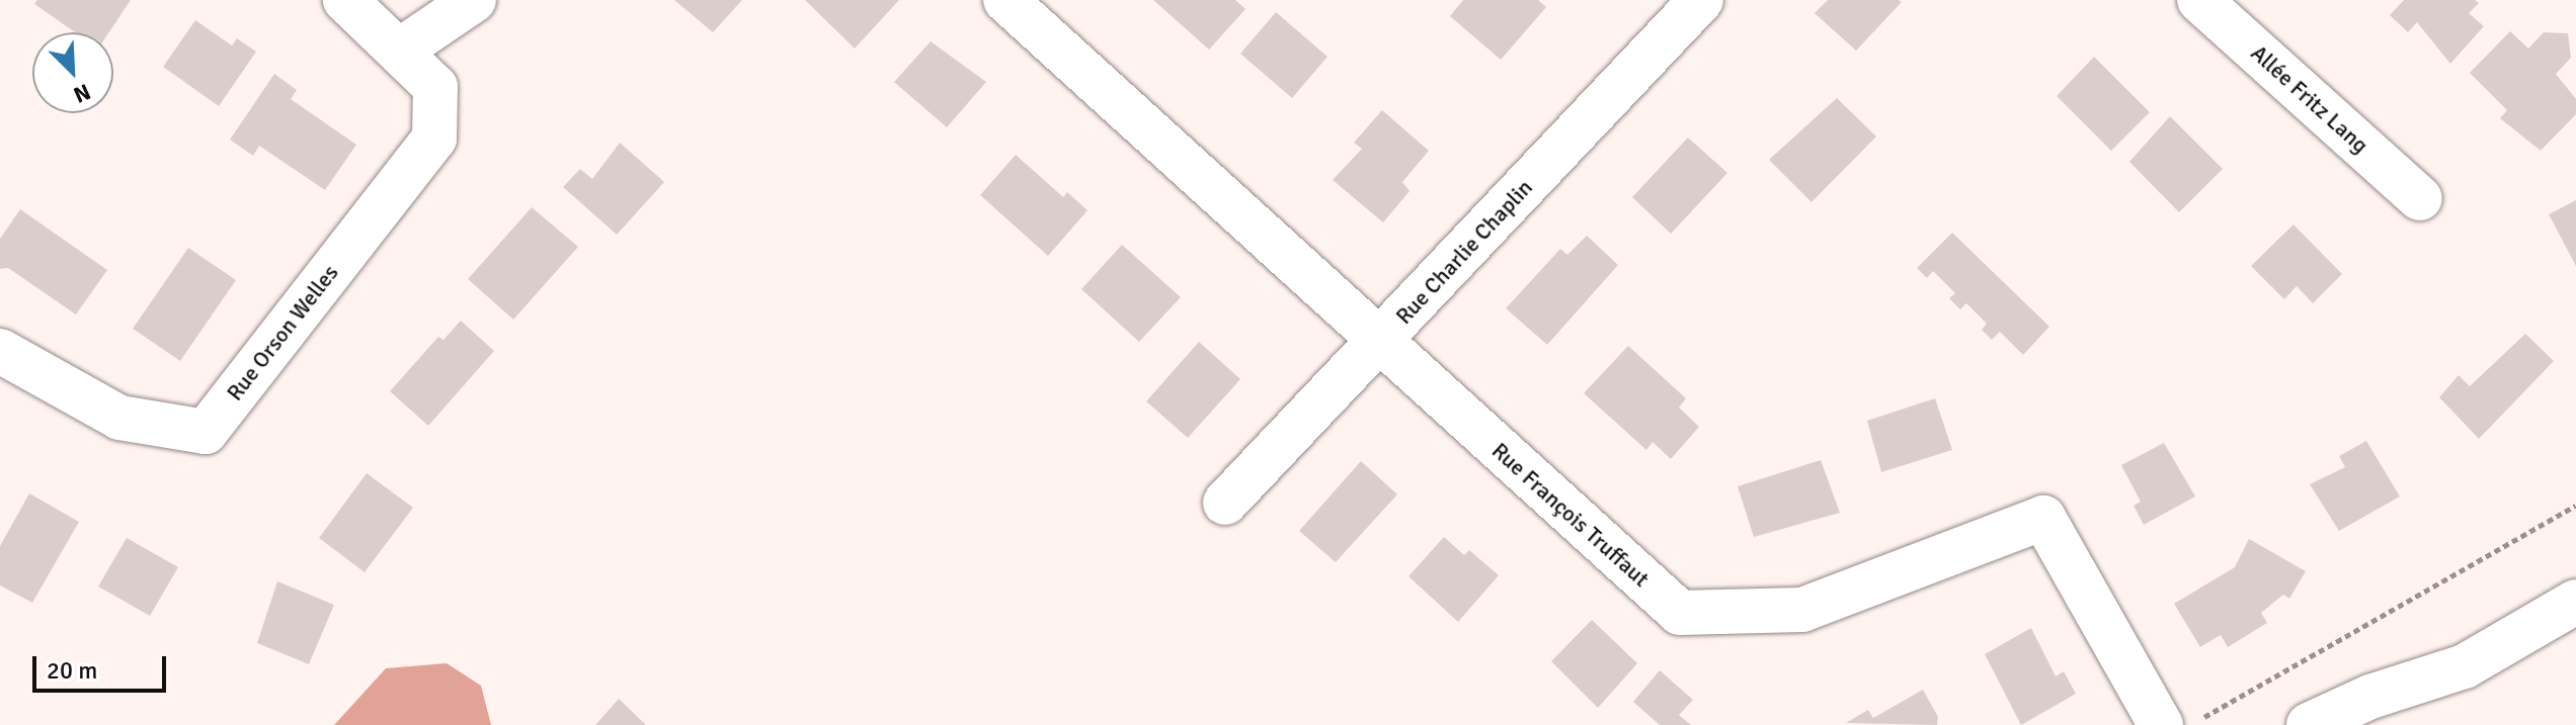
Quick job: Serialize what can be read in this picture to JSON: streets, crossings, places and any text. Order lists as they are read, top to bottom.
{
  "streets": {
    "street": [
      "Allée Fritz Lang",
      "Rue Charlie Chaplin",
      "Rue Orson Welles",
      "Rue François Truffaut"
    ]
  },
  "crossings": [
    ["Rue Charlie Chaplin", "Rue François Truffaut"]
  ],
  "scale_bar": "20 m",
  "north": "bottom right"
}
